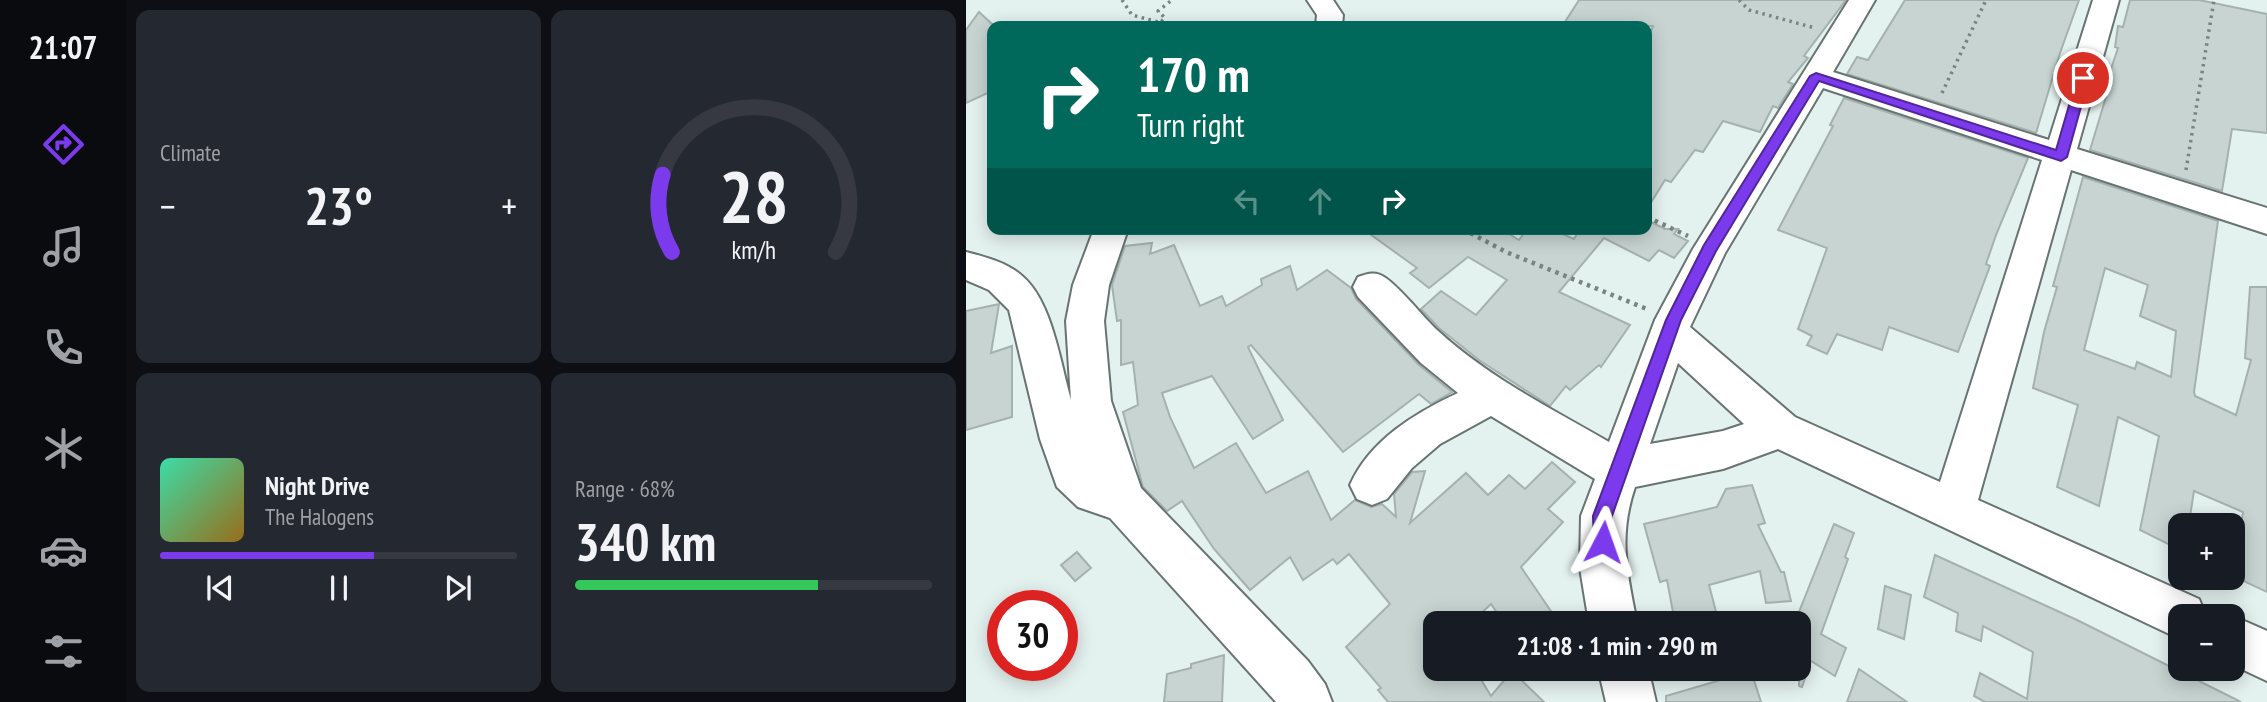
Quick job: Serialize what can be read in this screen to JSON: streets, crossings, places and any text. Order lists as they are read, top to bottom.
{
  "page": {
    "tabs": "21:07",
    "tile": [
      "Climate",
      ["Range · 68%", "340 km"]
    ],
    "turn": ["170 m", "Turn right"],
    "heat": ["−", "23°", "+"],
    "song": ["Night Drive", "The Halogens"],
    "map_buttons": ["+", "−"],
    "limit": "30",
    "trip": "21:08 · 1 min · 290 m",
    "gauge": ["28", "km/h"]
  }
}
